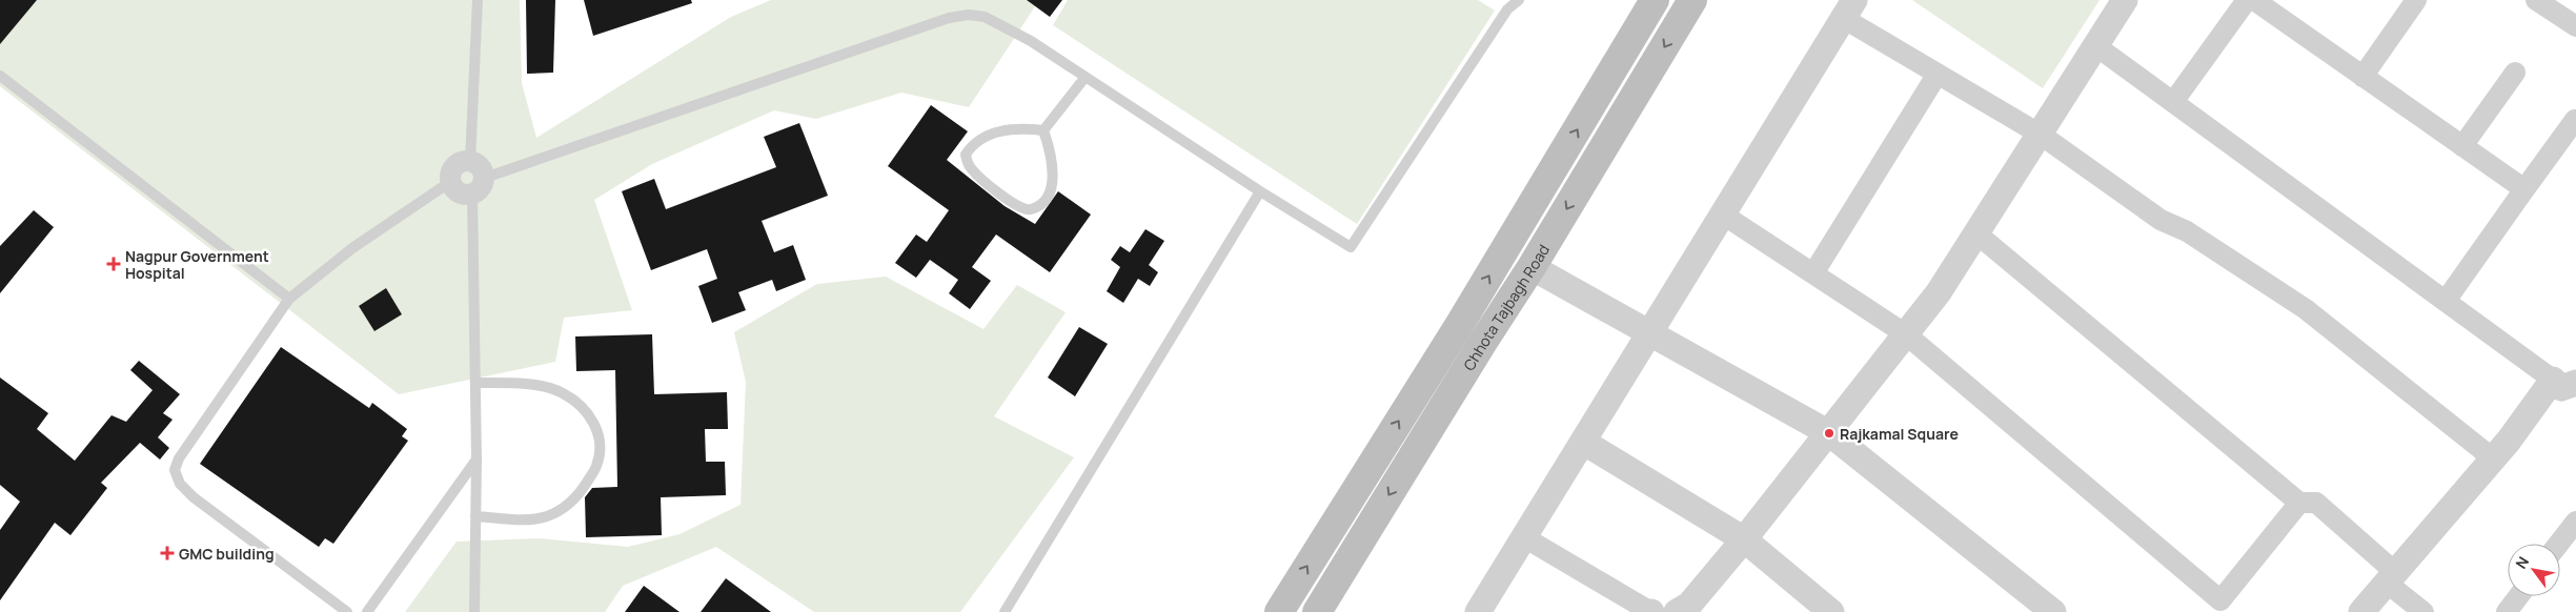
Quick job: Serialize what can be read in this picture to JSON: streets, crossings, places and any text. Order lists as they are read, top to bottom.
{
  "streets": {
    "main road": ["Chhota Tajbagh Road"]
  },
  "places": {
    "health": ["Nagpur Government Hospital", "GMC building"],
    "other": ["Rajkamal Square"]
  },
  "north": "top left"
}
